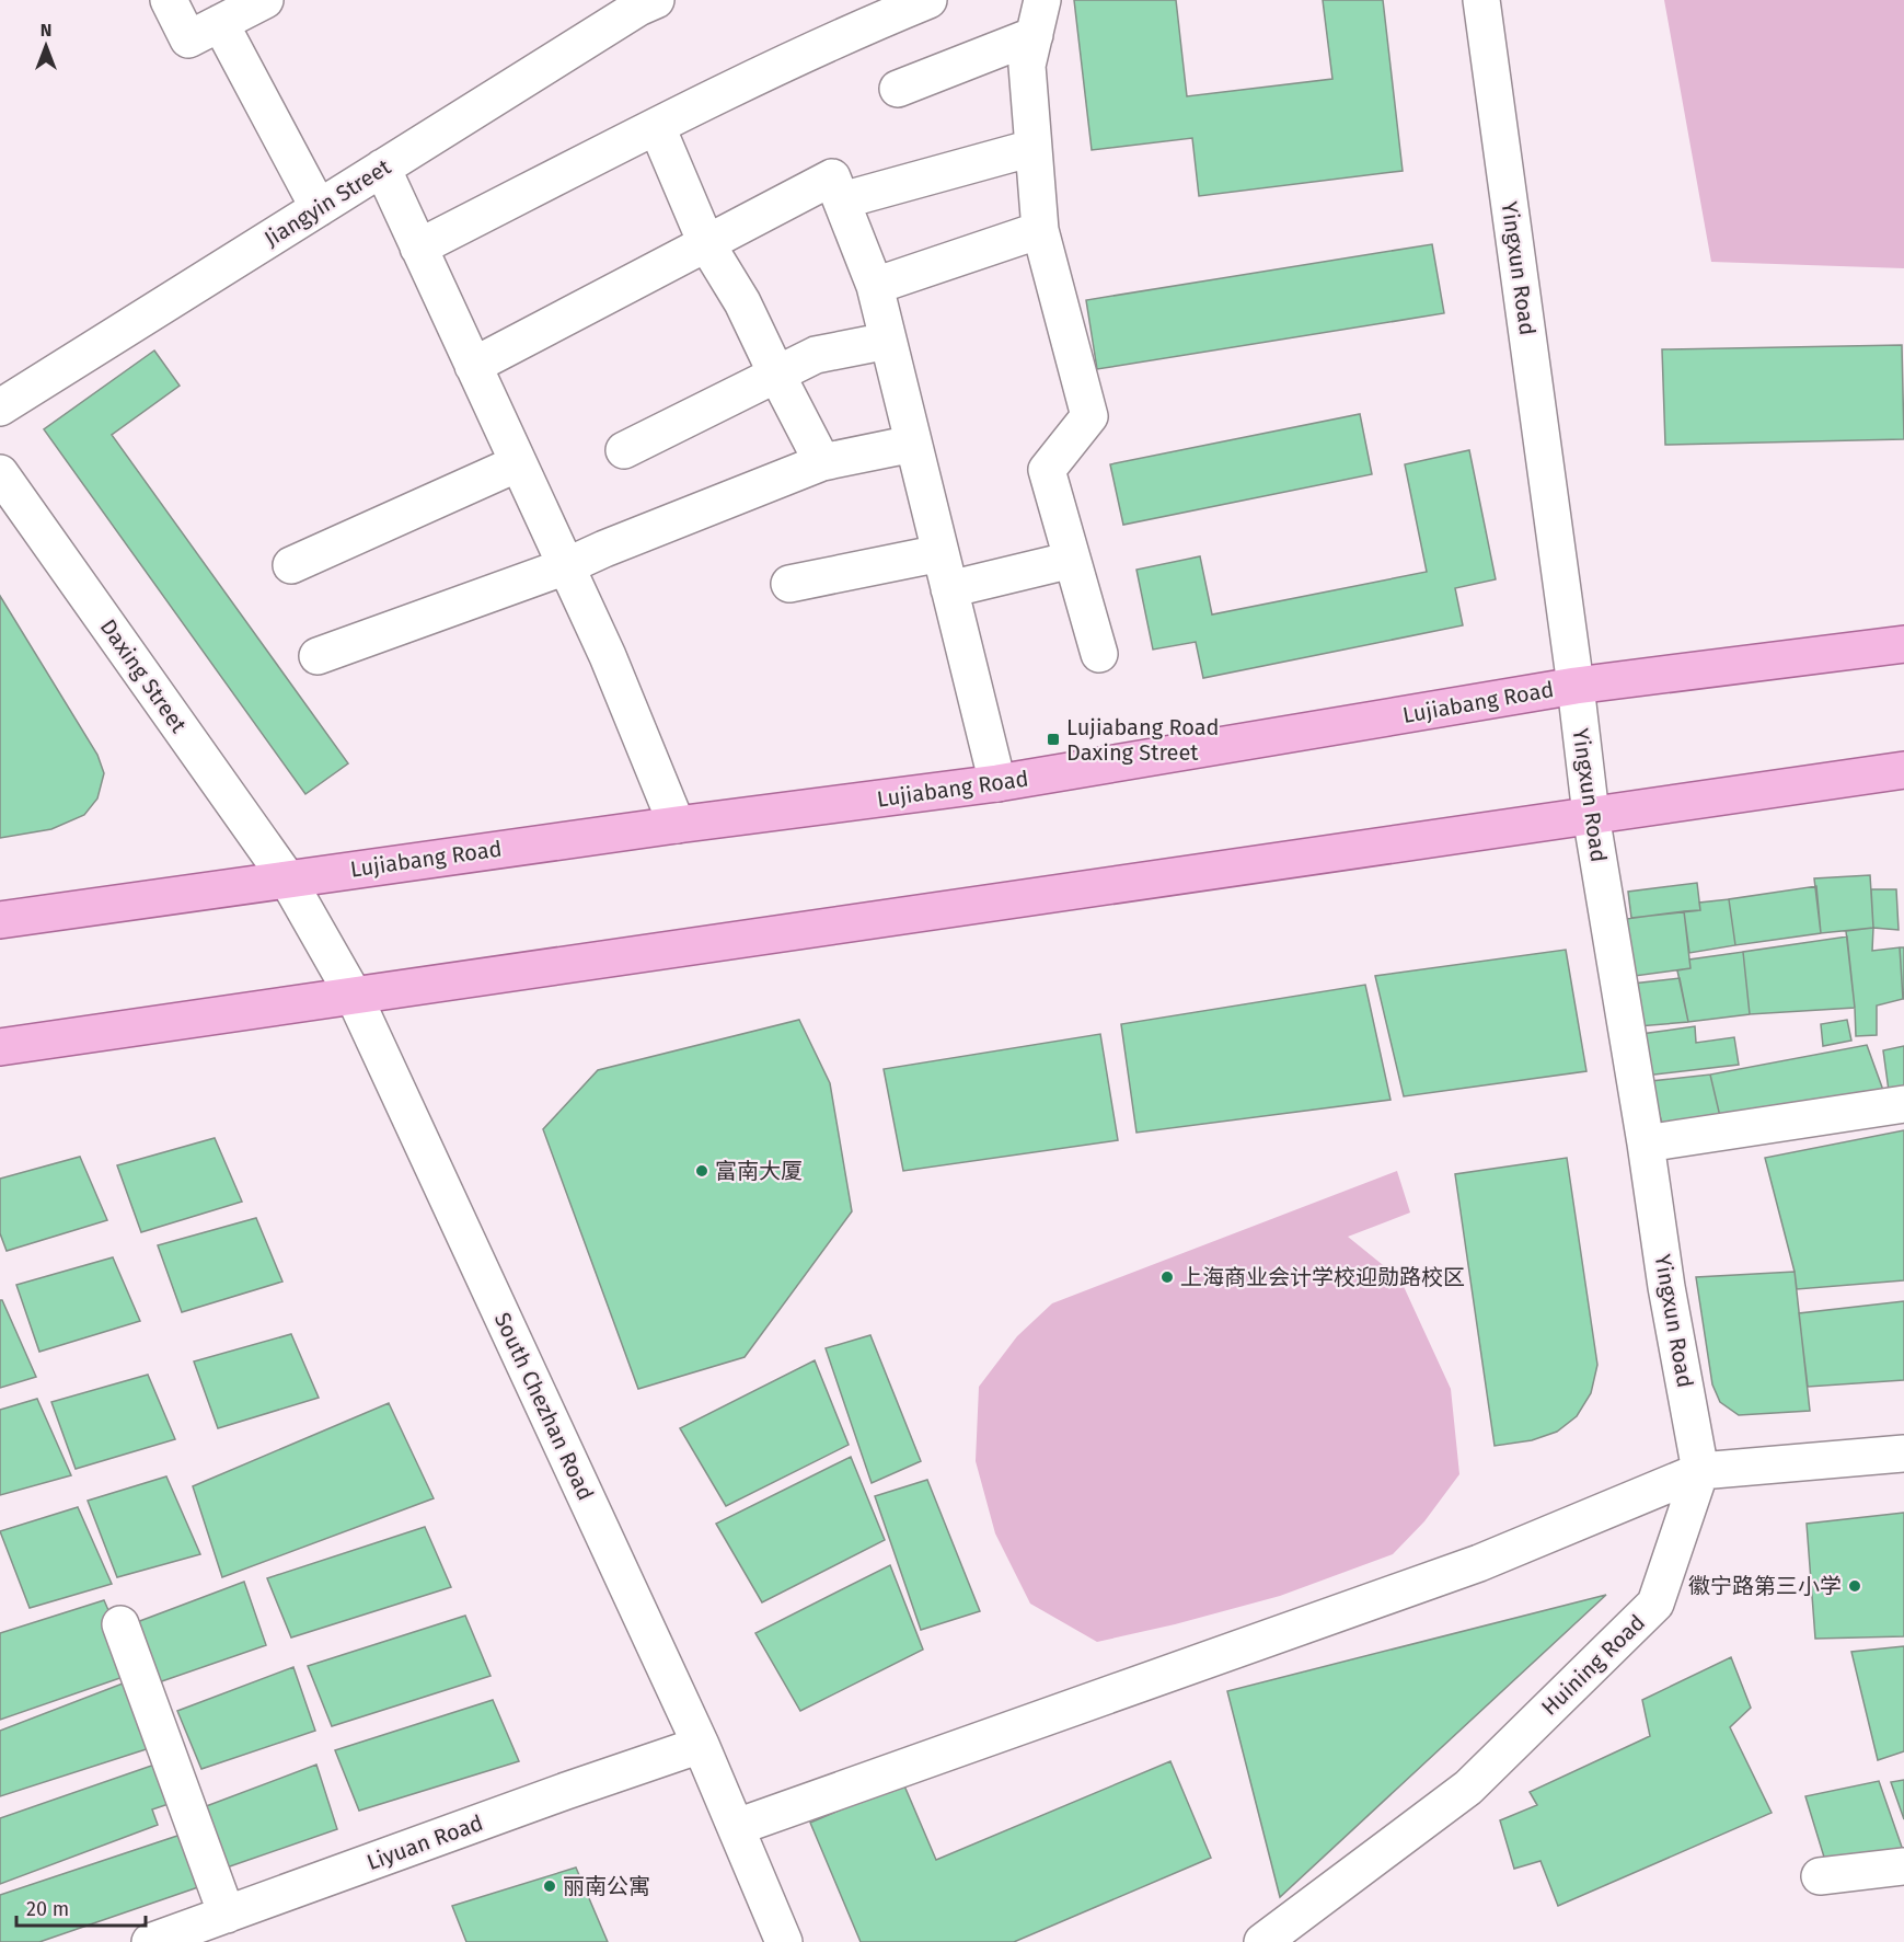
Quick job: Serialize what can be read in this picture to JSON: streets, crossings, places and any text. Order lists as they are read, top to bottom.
{
  "streets": {
    "main road": ["Lujiabang Road"],
    "street": [
      "Jiangyin Street",
      "Yingxun Road",
      "Daxing Street",
      "South Chezhan Road",
      "Huining Road",
      "Liyuan Road"
    ]
  },
  "crossings": [
    ["Yingxun Road", "Lujiabang Road"],
    ["Yingxun Road", "Huining Road"],
    ["Daxing Street", "Lujiabang Road"],
    ["Daxing Street", "South Chezhan Road"],
    ["Lujiabang Road", "South Chezhan Road"],
    ["South Chezhan Road", "Liyuan Road"]
  ],
  "places": {
    "transit": ["Lujiabang Road Daxing Street"],
    "other": [
      "富南大厦",
      "上海商业会计学校迎勋路校区",
      "徽宁路第三小学",
      "丽南公寓"
    ]
  },
  "scale_bar": "20 m",
  "north": "top"
}
